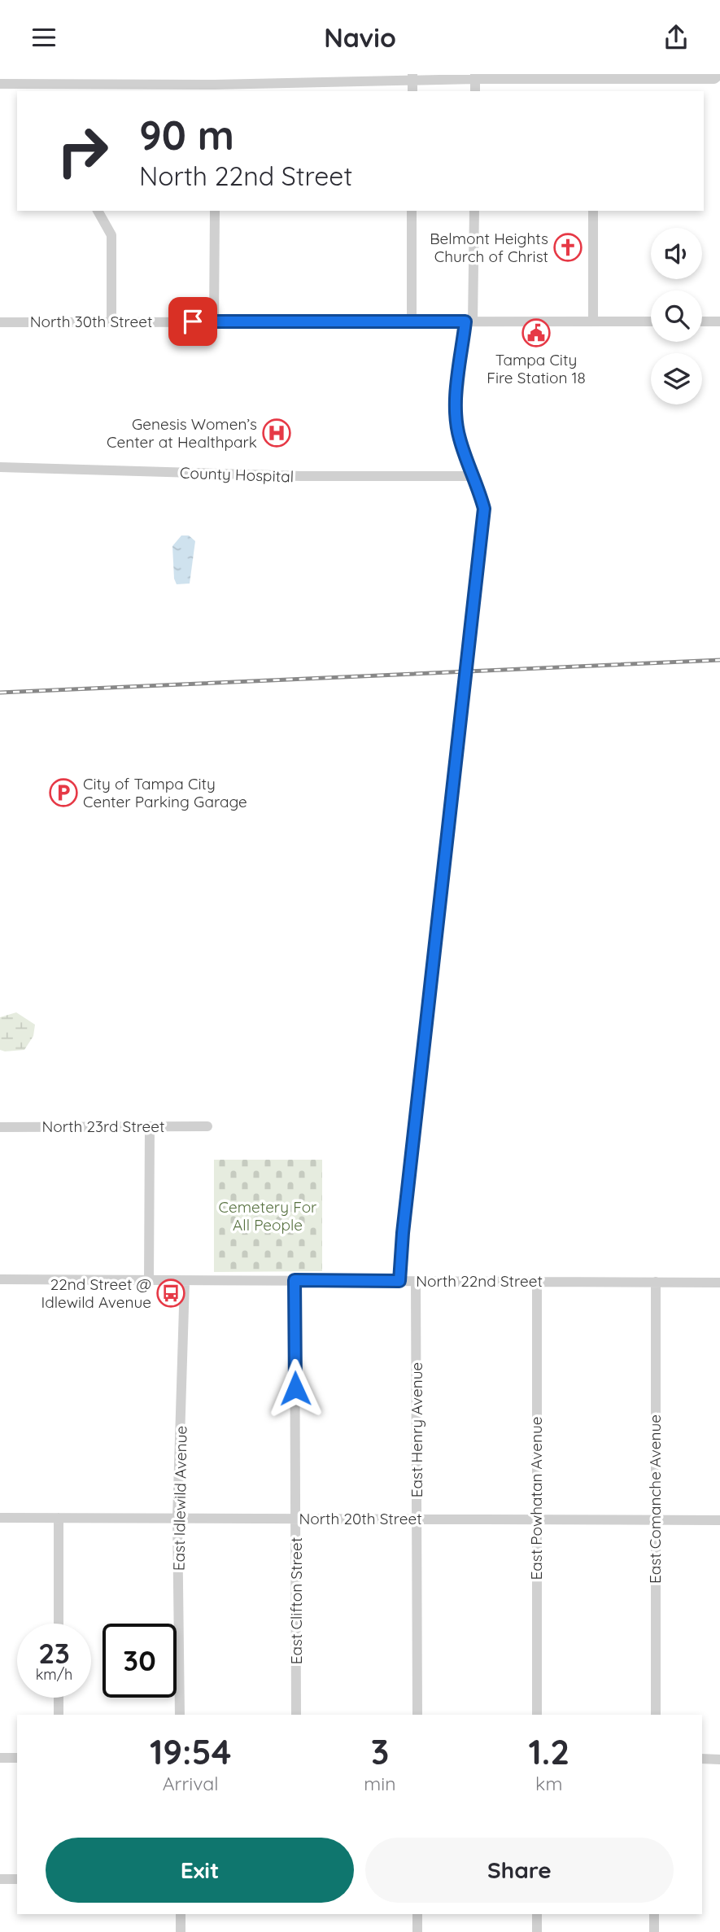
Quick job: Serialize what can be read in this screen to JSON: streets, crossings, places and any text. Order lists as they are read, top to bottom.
{
  "streets": {
    "street": [
      "North 30th Street",
      "County Hospital",
      "North 23rd Street",
      "North 22nd Street",
      "East Henry Avenue",
      "East Idlewild Avenue",
      "East Powhatan Avenue",
      "East Comanche Avenue",
      "North 20th Street",
      "East Clifton Street"
    ]
  },
  "crossings": [
    ["North 22nd Street", "East Henry Avenue"],
    ["North 22nd Street", "East Idlewild Avenue"],
    ["North 22nd Street", "East Powhatan Avenue"],
    ["North 22nd Street", "East Comanche Avenue"],
    ["North 22nd Street", "East Clifton Street"],
    ["East Henry Avenue", "North 20th Street"],
    ["East Idlewild Avenue", "North 20th Street"],
    ["East Powhatan Avenue", "North 20th Street"],
    ["East Comanche Avenue", "North 20th Street"],
    ["North 20th Street", "East Clifton Street"]
  ],
  "parks": ["Cemetery For All People"],
  "places": {
    "church": ["Belmont Heights Church of Christ"],
    "public building": ["Tampa City Fire Station 18"],
    "hospital": ["Genesis Women’s Center at Healthpark"],
    "parking": ["City of Tampa City Center Parking Garage"],
    "bus stop": ["22nd Street @ Idlewild Avenue"]
  },
  "page": {
    "header": "Navio",
    "turn": ["90 m", "North 22nd Street"],
    "speed": "23 km/h",
    "limit": "30",
    "eta": [
      "19:54",
      "Arrival",
      "3",
      "min",
      "1.2",
      "km"
    ],
    "buttons": ["Exit", "Share"]
  }
}
